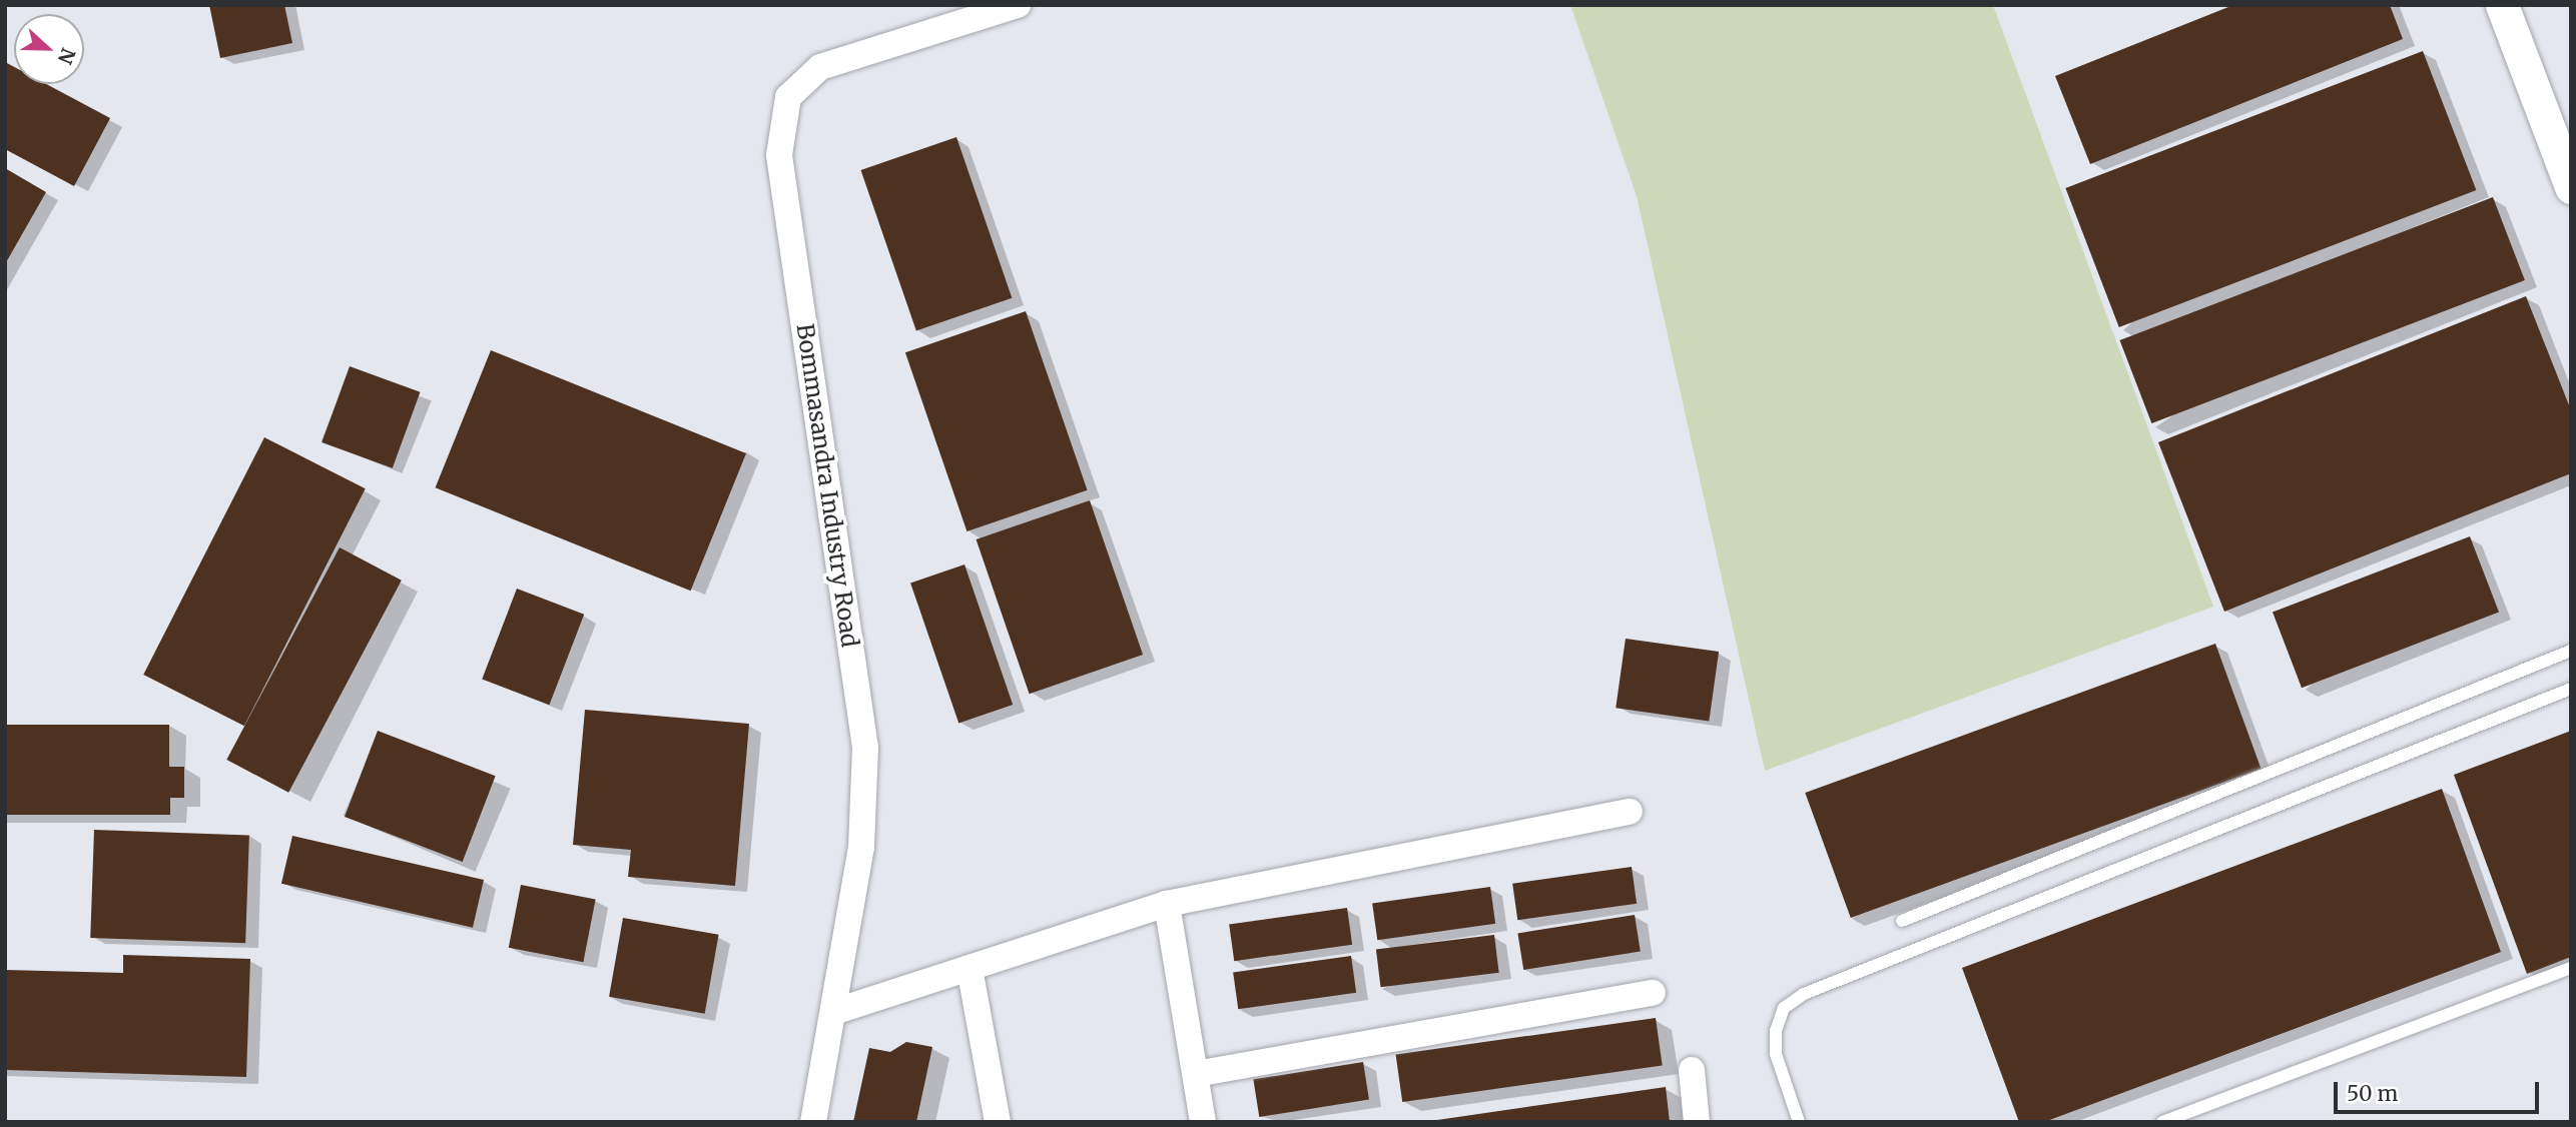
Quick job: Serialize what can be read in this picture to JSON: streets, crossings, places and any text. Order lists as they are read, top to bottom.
{
  "streets": {
    "street": ["Bommasandra Industry Road"]
  },
  "scale_bar": "50 m",
  "north": "right"
}
